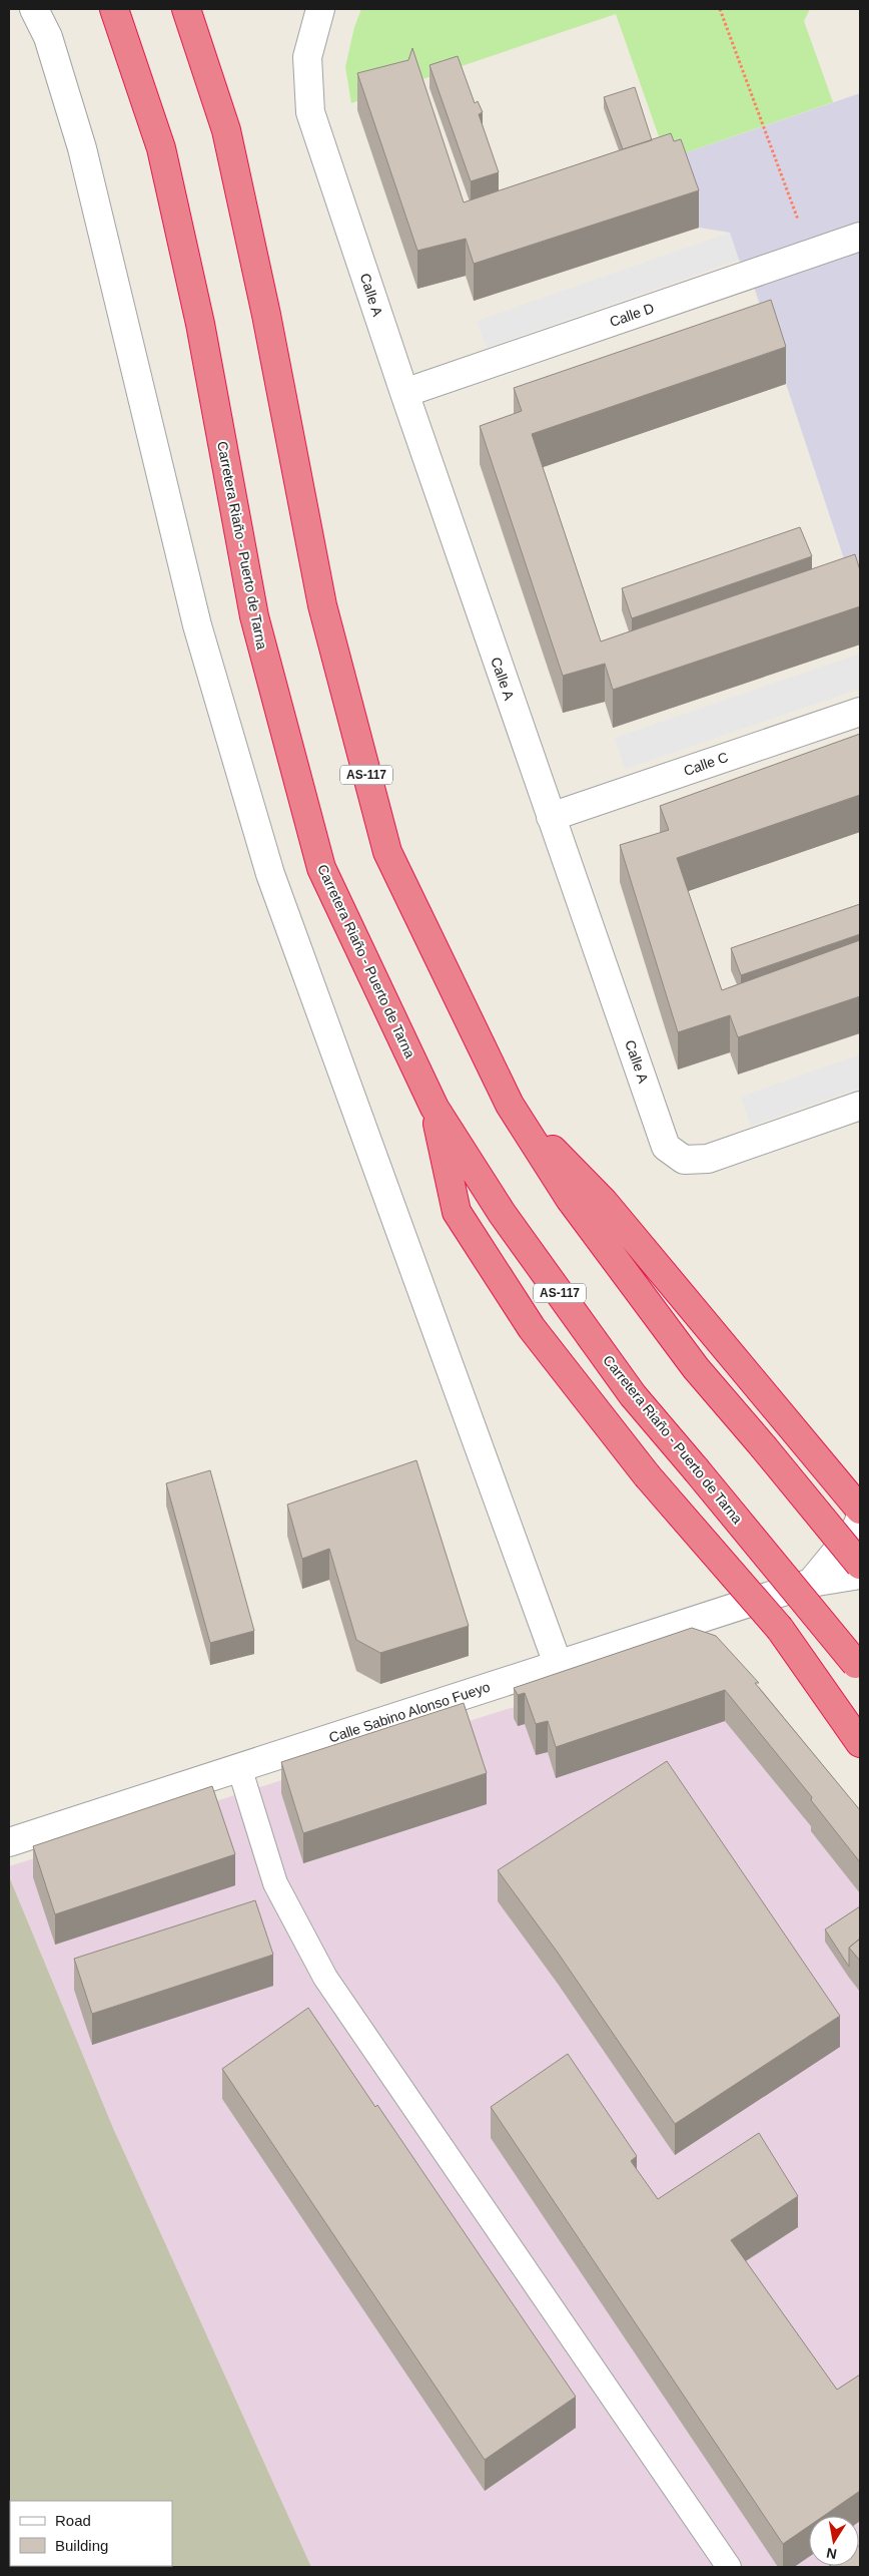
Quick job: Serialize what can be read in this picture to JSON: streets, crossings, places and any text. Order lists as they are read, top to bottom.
{
  "streets": {
    "highway": ["Carretera Riaño - Puerto de Tarna", "AS-117"],
    "street": [
      "Calle A",
      "Calle D",
      "Calle C",
      "Calle Sabino Alonso Fueyo"
    ]
  },
  "crossings": [
    ["Calle A", "Calle D"],
    ["Calle A", "Calle C"]
  ],
  "legend": ["Road", "Building"],
  "north": "bottom"
}
